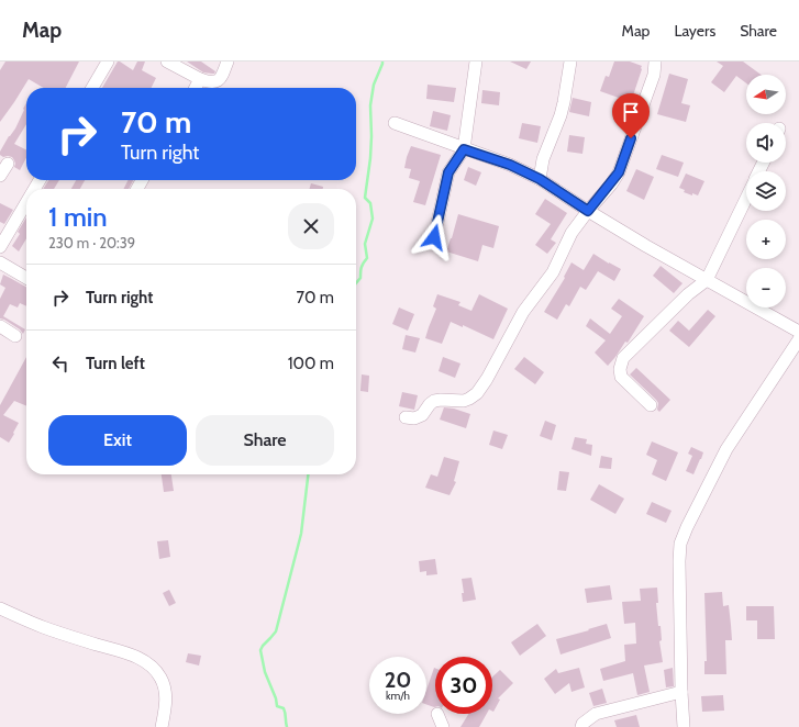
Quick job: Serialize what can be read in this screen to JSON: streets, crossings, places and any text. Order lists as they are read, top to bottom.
{
  "north": "left",
  "page": {
    "header": "Map",
    "nav": ["Map", "Layers", "Share"],
    "map_buttons": ["+", "−"],
    "turn": ["70 m", "Turn right"],
    "heading": ["1 min", "230 m · 20:39"],
    "list": [
      {
        "name": "Turn right",
        "value": "70 m"
      },
      {
        "name": "Turn left",
        "value": "100 m"
      }
    ],
    "buttons": ["Exit", "Share"],
    "speed": "20 km/h",
    "limit": "30"
  }
}
